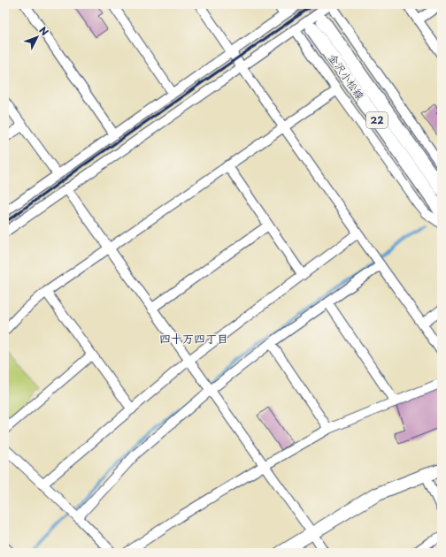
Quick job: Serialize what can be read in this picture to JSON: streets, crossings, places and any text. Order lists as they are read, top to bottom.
{
  "streets": {
    "main road": ["金沢小松線", "22"]
  },
  "districts": ["四十万四丁目"],
  "north": "top right"
}
